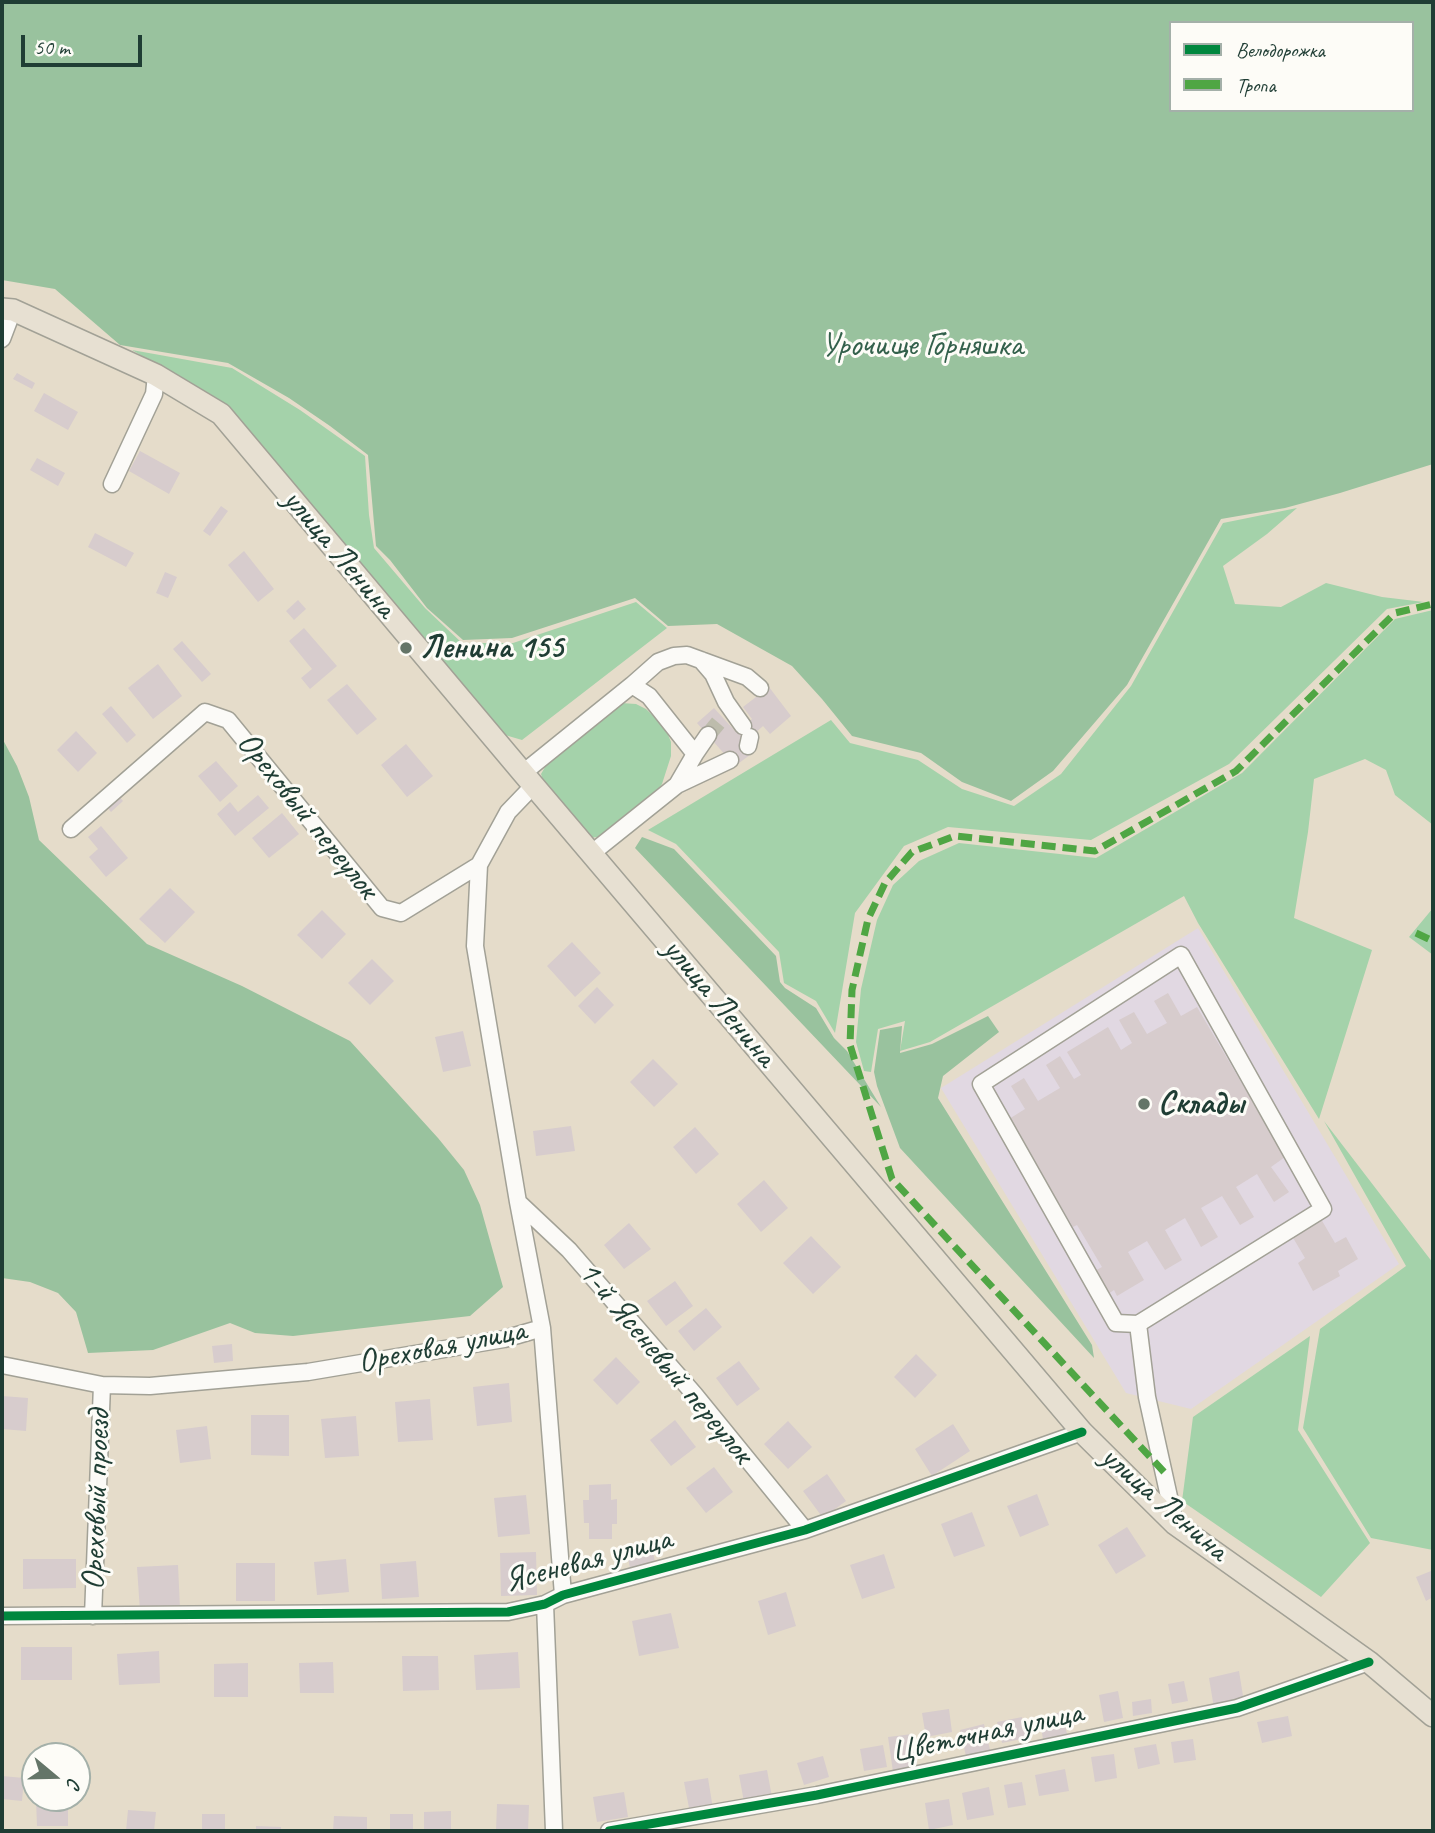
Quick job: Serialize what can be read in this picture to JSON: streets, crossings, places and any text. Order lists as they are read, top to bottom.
{
  "streets": {
    "main road": ["улица Ленина"],
    "street": [
      "Ореховый переулок",
      "Ореховая улица",
      "1-й Ясеневый переулок",
      "Ореховый проезд",
      "Ясеневая улица",
      "Цветочная улица"
    ]
  },
  "crossings": [
    ["улица Ленина", "Ореховый переулок"],
    ["улица Ленина", "Ясеневая улица"],
    ["улица Ленина", "Цветочная улица"],
    ["Ореховый переулок", "Ореховая улица"],
    ["Ореховая улица", "1-й Ясеневый переулок"],
    ["Ореховая улица", "Ореховый проезд"],
    ["1-й Ясеневый переулок", "Ясеневая улица"],
    ["Ореховый проезд", "Ясеневая улица"]
  ],
  "parks": ["Урочище Горняшка"],
  "places": ["Ленина 155", "Склады"],
  "legend": ["Велодорожка", "Тропа"],
  "scale_bar": "50 m",
  "north": "right"
}
